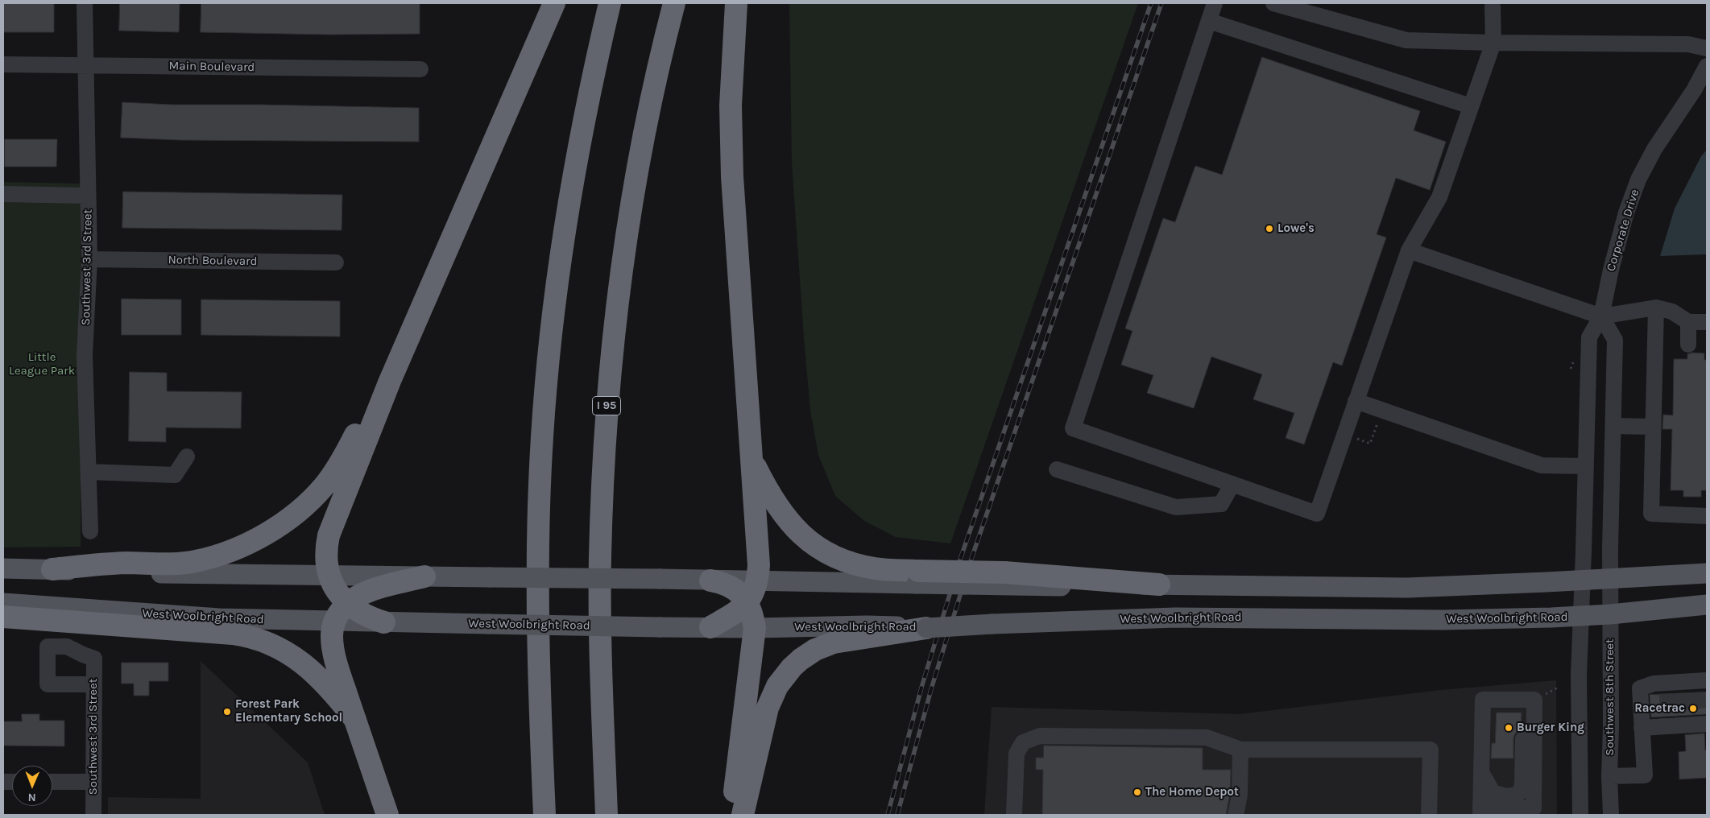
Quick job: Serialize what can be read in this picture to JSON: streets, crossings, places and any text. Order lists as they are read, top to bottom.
{
  "streets": {
    "highway": ["I 95"],
    "main road": ["West Woolbright Road"],
    "street": [
      "Main Boulevard",
      "Corporate Drive",
      "North Boulevard",
      "Southwest 3rd Street",
      "Southwest 8th Street"
    ]
  },
  "crossings": [
    ["Main Boulevard", "Southwest 3rd Street"],
    ["North Boulevard", "Southwest 3rd Street"],
    ["West Woolbright Road", "Southwest 8th Street"]
  ],
  "parks": ["Little League Park"],
  "places": [
    "Lowe's",
    "Racetrac",
    "Forest Park Elementary School",
    "Burger King",
    "The Home Depot"
  ],
  "north": "bottom"
}
